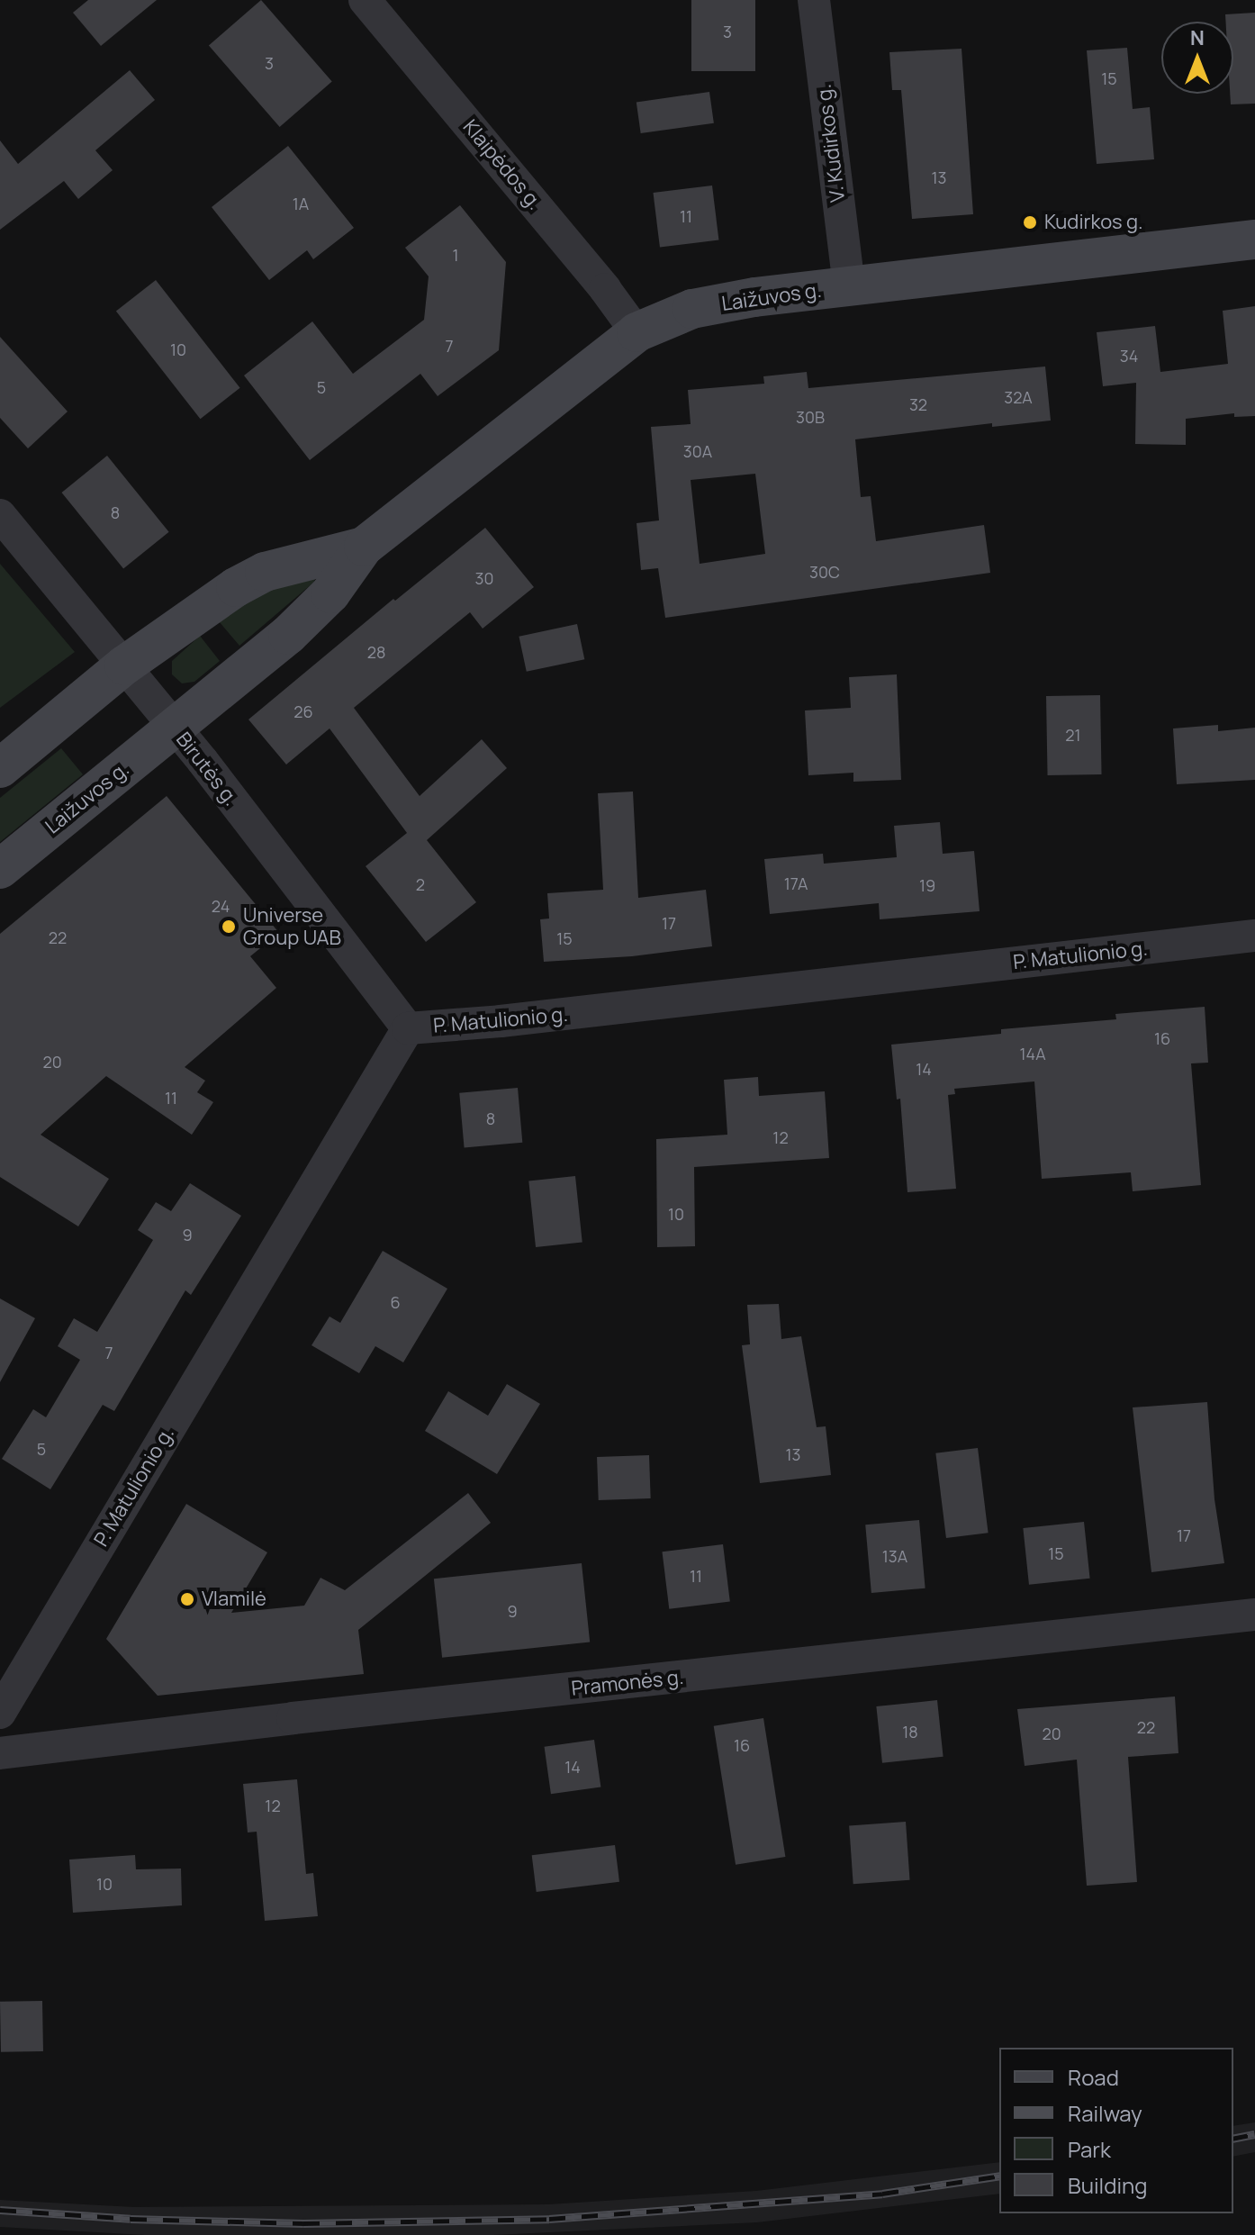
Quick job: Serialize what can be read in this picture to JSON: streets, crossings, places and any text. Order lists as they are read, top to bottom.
{
  "streets": {
    "main road": ["Laižuvos g."],
    "street": [
      "V. Kudirkos g.",
      "Klaipėdos g.",
      "Birutės g.",
      "P. Matulionio g.",
      "Pramonės g."
    ]
  },
  "crossings": [
    ["V. Kudirkos g.", "Laižuvos g."],
    ["Klaipėdos g.", "Laižuvos g."],
    ["Laižuvos g.", "Birutės g."],
    ["Birutės g.", "P. Matulionio g."]
  ],
  "places": ["Kudirkos g.", "Universe Group UAB", "Vlamilė"],
  "house_numbers": [
    "3",
    "3",
    "15",
    "13",
    "1A",
    "11",
    "1",
    "7",
    "10",
    "34",
    "5",
    "32A",
    "32",
    "30B",
    "30A",
    "8",
    "30C",
    "30",
    "28",
    "26",
    "21",
    "17A",
    "2",
    "19",
    "24",
    "17",
    "22",
    "15",
    "16",
    "14A",
    "20",
    "14",
    "11",
    "8",
    "12",
    "10",
    "9",
    "6",
    "7",
    "5",
    "13",
    "17",
    "15",
    "13A",
    "11",
    "9",
    "22",
    "18",
    "20",
    "16",
    "14",
    "12",
    "10"
  ],
  "legend": [
    "Road",
    "Railway",
    "Park",
    "Building"
  ],
  "north": "top"
}
